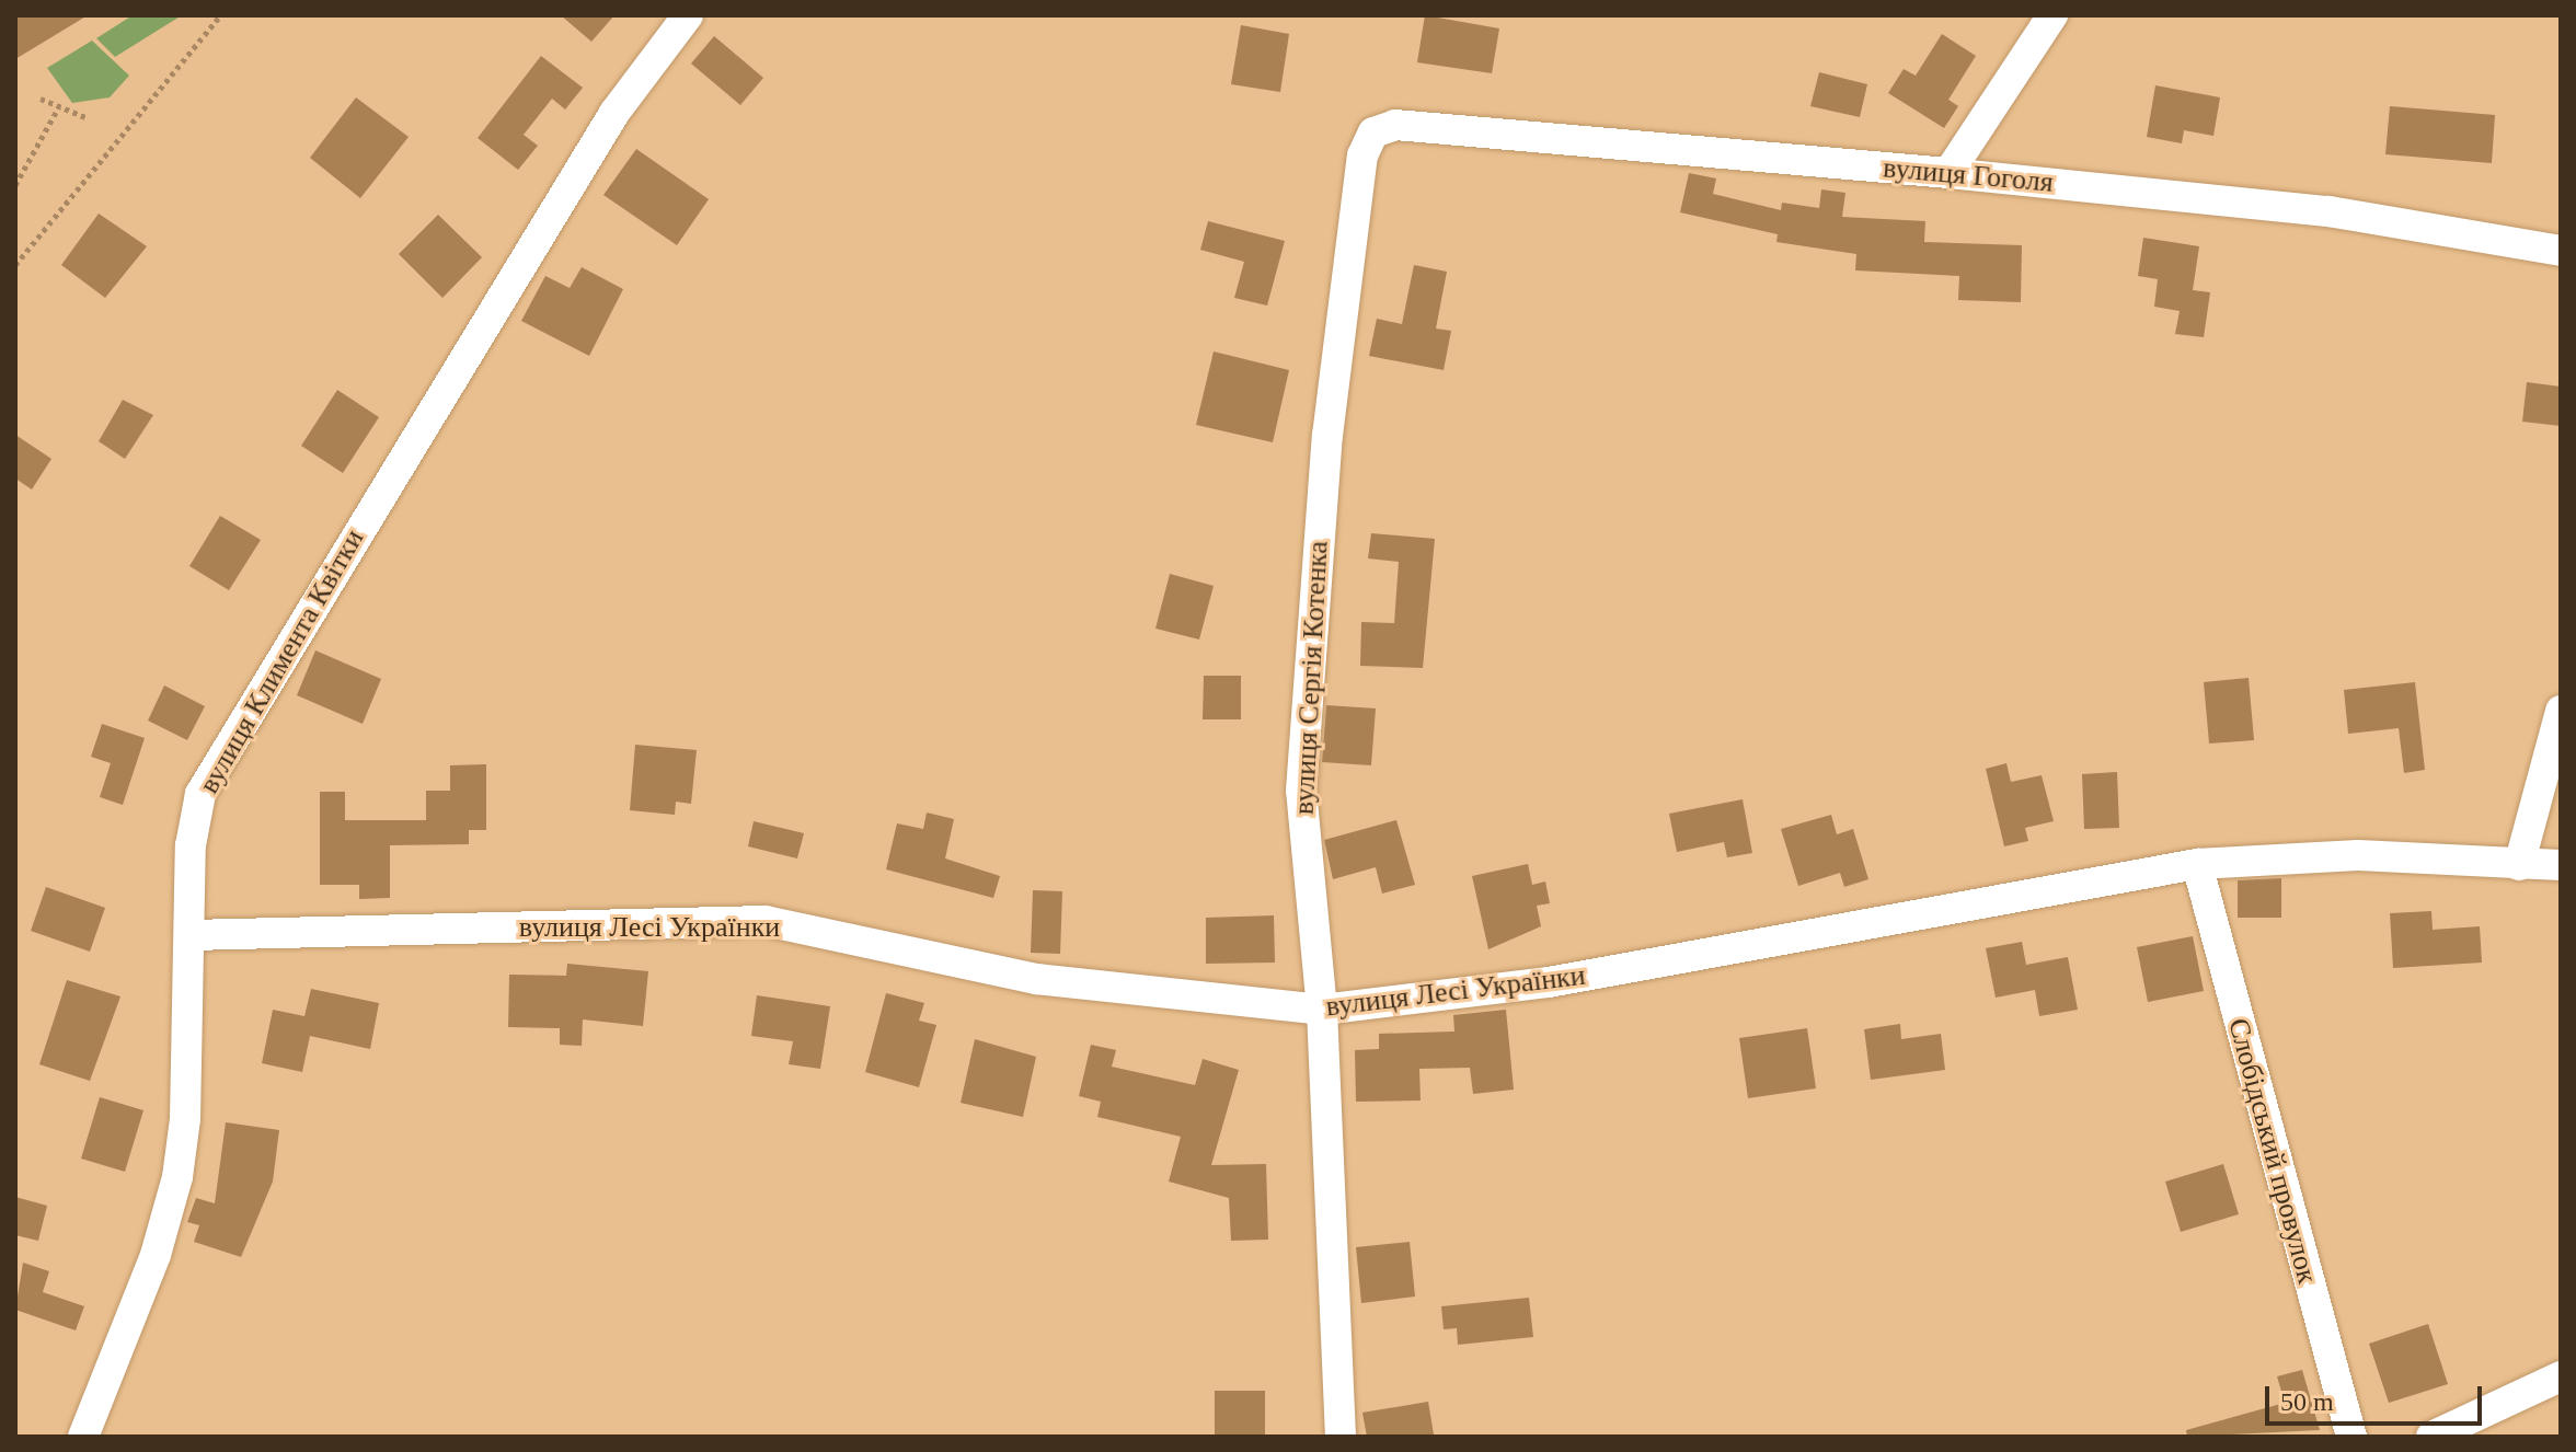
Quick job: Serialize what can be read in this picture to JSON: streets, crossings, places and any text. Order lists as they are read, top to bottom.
{
  "streets": {
    "street": [
      "вулиця Гоголя",
      "вулиця Климента Квітки",
      "вулиця Сергія Котенка",
      "вулиця Лесі Українки",
      "Слобідський провулок"
    ]
  },
  "crossings": [
    ["вулиця Гоголя", "вулиця Сергія Котенка"],
    ["вулиця Климента Квітки", "вулиця Лесі Українки"],
    ["вулиця Сергія Котенка", "вулиця Лесі Українки"],
    ["вулиця Лесі Українки", "Слобідський провулок"]
  ],
  "scale_bar": "50 m"
}
